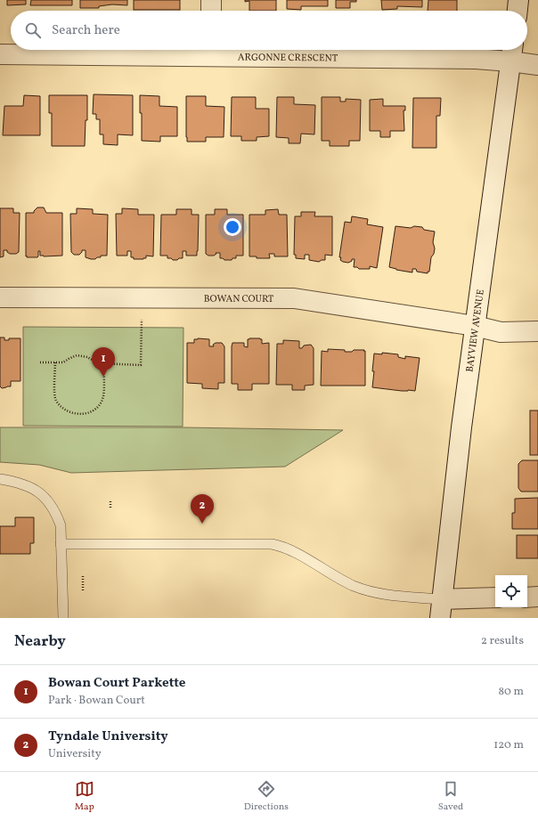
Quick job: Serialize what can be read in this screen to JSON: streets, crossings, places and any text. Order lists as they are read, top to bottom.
{
  "streets": {
    "street": ["ARGONNE CRESCENT", "BOWAN COURT", "BAYVIEW AVENUE"]
  },
  "crossings": [
    ["ARGONNE CRESCENT", "BAYVIEW AVENUE"],
    ["BOWAN COURT", "BAYVIEW AVENUE"]
  ],
  "page": {
    "search": "Search here",
    "pins": ["1", "2"],
    "heading": ["Nearby", "2 results"],
    "list": [
      {
        "mark": "1",
        "name": "Bowan Court Parkette",
        "note": "Park · Bowan Court",
        "value": "80 m"
      },
      {
        "mark": "2",
        "name": "Tyndale University",
        "note": "University",
        "value": "120 m"
      }
    ],
    "nav": ["Map", "Directions", "Saved"]
  }
}
